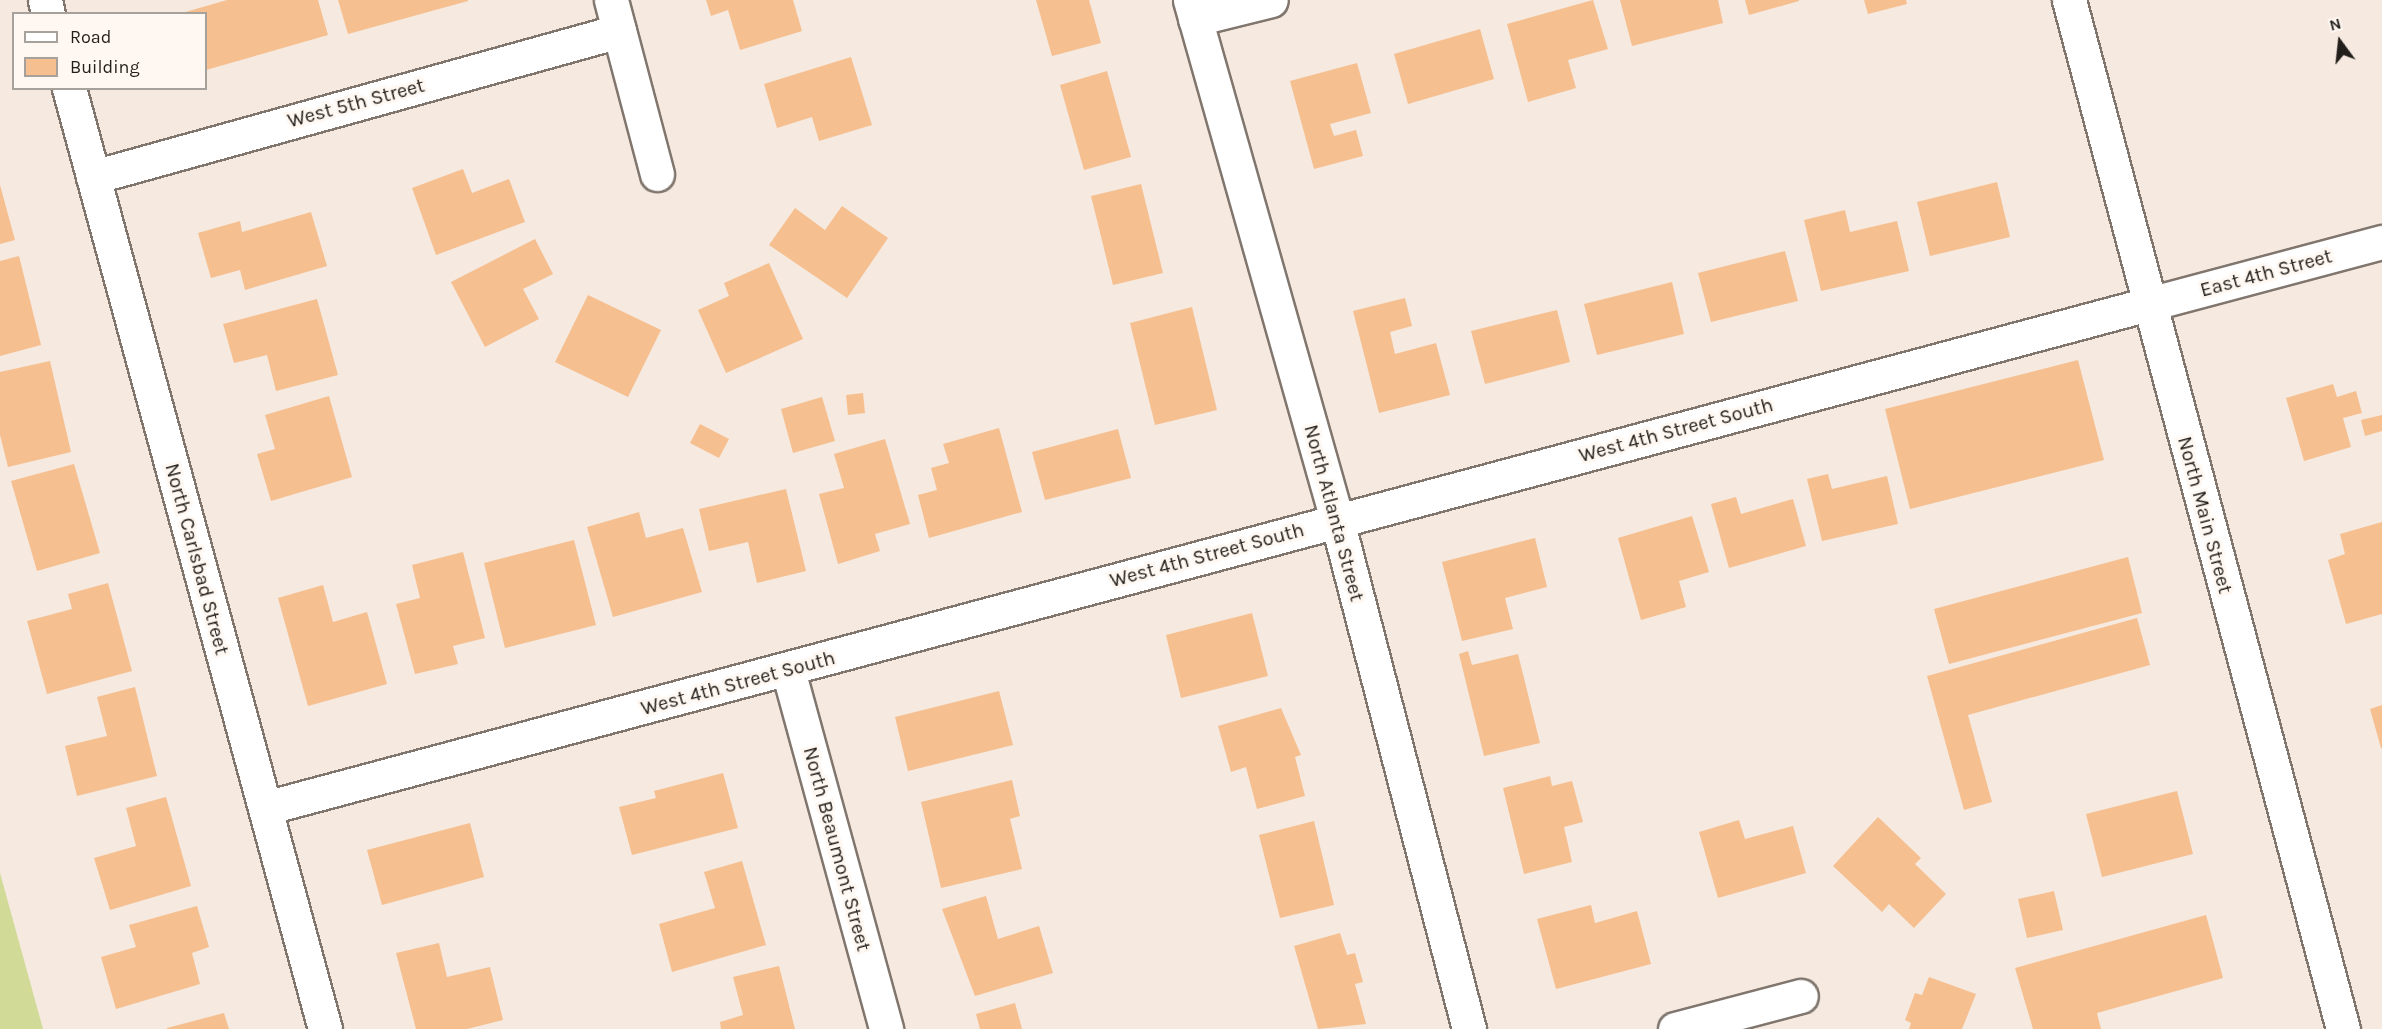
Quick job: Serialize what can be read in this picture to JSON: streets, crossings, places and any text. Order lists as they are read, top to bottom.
{
  "streets": {
    "street": [
      "West 5th Street",
      "East 4th Street",
      "West 4th Street South",
      "North Atlanta Street",
      "North Main Street",
      "North Carlsbad Street",
      "North Beaumont Street"
    ]
  },
  "crossings": [
    ["West 5th Street", "North Carlsbad Street"],
    ["East 4th Street", "West 4th Street South"],
    ["East 4th Street", "North Main Street"],
    ["West 4th Street South", "North Atlanta Street"],
    ["West 4th Street South", "North Main Street"],
    ["West 4th Street South", "North Carlsbad Street"],
    ["West 4th Street South", "North Beaumont Street"]
  ],
  "legend": ["Road", "Building"],
  "north": "top"
}
